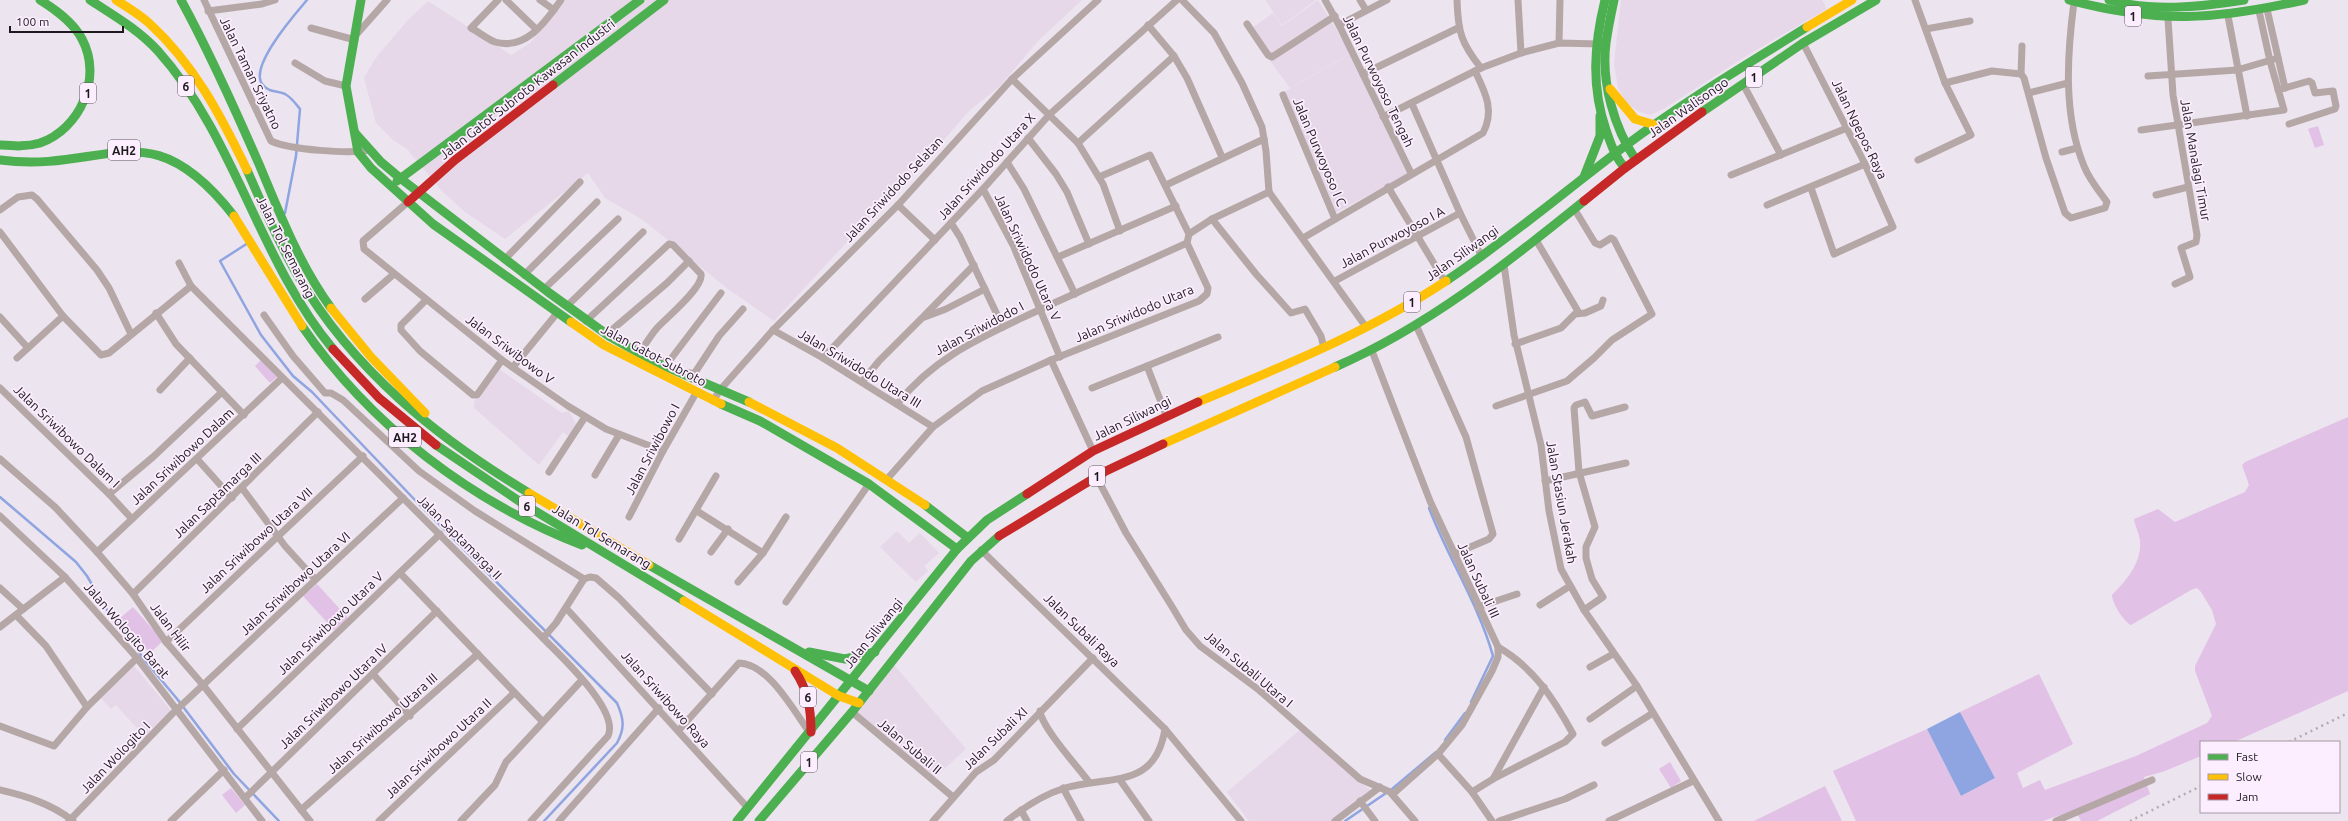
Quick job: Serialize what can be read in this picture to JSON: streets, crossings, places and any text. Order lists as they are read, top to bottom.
{
  "streets": {
    "main road": [
      "1",
      "6",
      "Jalan Gatot Subroto Kawasan Industri",
      "Jalan Walisongo",
      "AH2",
      "Jalan Tol Semarang",
      "Jalan Siliwangi",
      "Jalan Gatot Subroto"
    ],
    "street": [
      "Jalan Taman Sriyatno",
      "Jalan Purwoyoso Tengah",
      "Jalan Ngepos Raya",
      "Jalan Purwoyoso I C",
      "Jalan Manalagi Timur",
      "Jalan Sriwidodo Utara X",
      "Jalan Sriwidodo Selatan",
      "Jalan Purwoyoso I A",
      "Jalan Sriwidodo Utara V",
      "Jalan Sriwidodo Utara",
      "Jalan Sriwidodo I",
      "Jalan Sriwibowo V",
      "Jalan Sriwidodo Utara III",
      "Jalan Sriwibowo Dalam I",
      "Jalan Sriwibowo I",
      "Jalan Sriwibowo Dalam",
      "Jalan Saptamarga III",
      "Jalan Stasiun Jerakah",
      "Jalan Saptamarga II",
      "Jalan Sriwibowo Utara VII",
      "Jalan Subali III",
      "Jalan Sriwibowo Utara VI",
      "Jalan Sriwibowo Utara V",
      "Jalan Hilir",
      "Jalan Wologito Barat",
      "Jalan Subali Raya",
      "Jalan Subali Utara I",
      "Jalan Sriwibowo Utara IV",
      "Jalan Sriwibowo Raya",
      "Jalan Sriwibowo Utara III",
      "Jalan Subali XI",
      "Jalan Subali II",
      "Jalan Sriwibowo Utara II",
      "Jalan Wologito I"
    ]
  },
  "crossings": [
    ["1", "Jalan Walisongo"],
    ["1", "Jalan Manalagi Timur"],
    ["1", "Jalan Tol Semarang"],
    ["1", "Jalan Gatot Subroto"],
    ["1", "Jalan Stasiun Jerakah"],
    ["1", "Jalan Subali III"],
    ["1", "Jalan Subali Raya"],
    ["1", "Jalan Subali Utara I"],
    ["1", "Jalan Subali II"],
    ["Jalan Taman Sriyatno", "Jalan Gatot Subroto"],
    ["6", "Jalan Tol Semarang"],
    ["6", "Jalan Siliwangi"],
    ["Jalan Gatot Subroto Kawasan Industri", "Jalan Sriwibowo V"],
    ["Jalan Gatot Subroto Kawasan Industri", "Jalan Gatot Subroto"],
    ["Jalan Walisongo", "Jalan Ngepos Raya"],
    ["Jalan Walisongo", "Jalan Siliwangi"],
    ["AH2", "Jalan Tol Semarang"],
    ["Jalan Sriwidodo Utara X", "Jalan Sriwidodo Utara V"],
    ["Jalan Sriwidodo Utara X", "Jalan Sriwidodo Utara III"],
    ["Jalan Sriwidodo Selatan", "Jalan Gatot Subroto"],
    ["Jalan Sriwidodo Selatan", "Jalan Sriwidodo Utara III"],
    ["Jalan Purwoyoso I A", "Jalan Siliwangi"],
    ["Jalan Tol Semarang", "Jalan Siliwangi"],
    ["Jalan Siliwangi", "Jalan Gatot Subroto"],
    ["Jalan Siliwangi", "Jalan Sriwibowo Raya"],
    ["Jalan Sriwidodo Utara V", "Jalan Sriwidodo Utara"],
    ["Jalan Sriwidodo Utara V", "Jalan Sriwidodo I"],
    ["Jalan Sriwidodo Utara", "Jalan Sriwidodo I"],
    ["Jalan Sriwidodo Utara", "Jalan Gatot Subroto"],
    ["Jalan Sriwidodo Utara", "Jalan Sriwidodo Utara III"],
    ["Jalan Sriwidodo I", "Jalan Sriwidodo Utara III"],
    ["Jalan Sriwibowo V", "Jalan Gatot Subroto"],
    ["Jalan Sriwibowo V", "Jalan Sriwibowo I"],
    ["Jalan Gatot Subroto", "Jalan Sriwibowo I"],
    ["Jalan Gatot Subroto", "Jalan Subali Raya"],
    ["Jalan Sriwibowo Dalam I", "Jalan Sriwibowo Dalam"],
    ["Jalan Sriwibowo Dalam", "Jalan Saptamarga II"],
    ["Jalan Sriwibowo Dalam", "Jalan Hilir"],
    ["Jalan Saptamarga III", "Jalan Saptamarga II"],
    ["Jalan Saptamarga III", "Jalan Hilir"],
    ["Jalan Saptamarga II", "Jalan Sriwibowo Utara VII"],
    ["Jalan Saptamarga II", "Jalan Sriwibowo Utara VI"],
    ["Jalan Saptamarga II", "Jalan Sriwibowo Utara V"],
    ["Jalan Sriwibowo Utara VII", "Jalan Hilir"],
    ["Jalan Sriwibowo Utara VI", "Jalan Hilir"],
    ["Jalan Sriwibowo Utara VI", "Jalan Wologito Barat"],
    ["Jalan Sriwibowo Utara VI", "Jalan Wologito I"],
    ["Jalan Sriwibowo Utara V", "Jalan Hilir"],
    ["Jalan Hilir", "Jalan Sriwibowo Utara IV"],
    ["Jalan Hilir", "Jalan Sriwibowo Utara III"],
    ["Jalan Wologito Barat", "Jalan Sriwibowo Utara IV"],
    ["Jalan Wologito Barat", "Jalan Wologito I"],
    ["Jalan Subali Raya", "Jalan Subali XI"],
    ["Jalan Subali XI", "Jalan Subali II"]
  ],
  "legend": ["Fast", "Slow", "Jam"],
  "scale_bar": "100 m"
}
